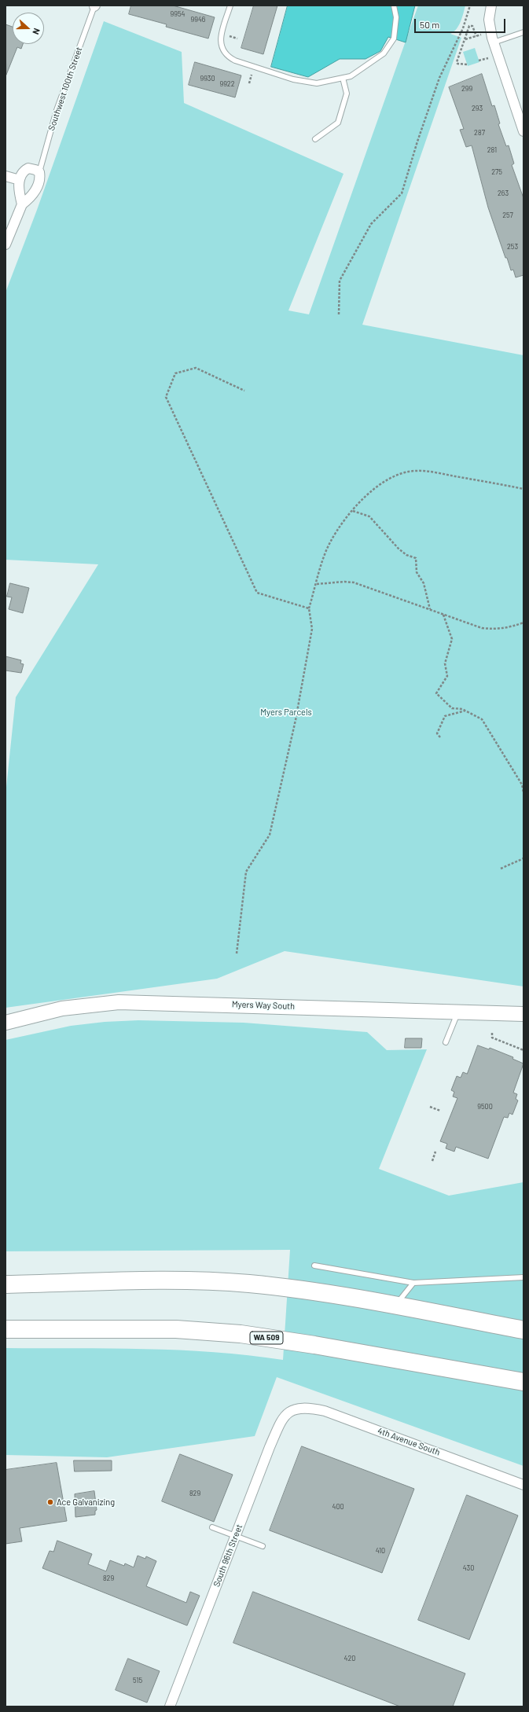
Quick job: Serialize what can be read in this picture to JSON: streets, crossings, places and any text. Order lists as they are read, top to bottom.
{
  "streets": {
    "highway": ["WA 509"],
    "main road": ["Myers Way South"],
    "street": ["Southwest 100th Street", "4th Avenue South", "South 96th Street"]
  },
  "crossings": [
    ["4th Avenue South", "South 96th Street"]
  ],
  "parks": ["Myers Parcels"],
  "places": ["Ace Galvanizing"],
  "house_numbers": [
    "9954",
    "9946",
    "9930",
    "9922",
    "299",
    "293",
    "287",
    "281",
    "275",
    "263",
    "257",
    "253",
    "9500",
    "829",
    "400",
    "410",
    "430",
    "829",
    "420",
    "515"
  ],
  "scale_bar": "50 m",
  "north": "right"
}
